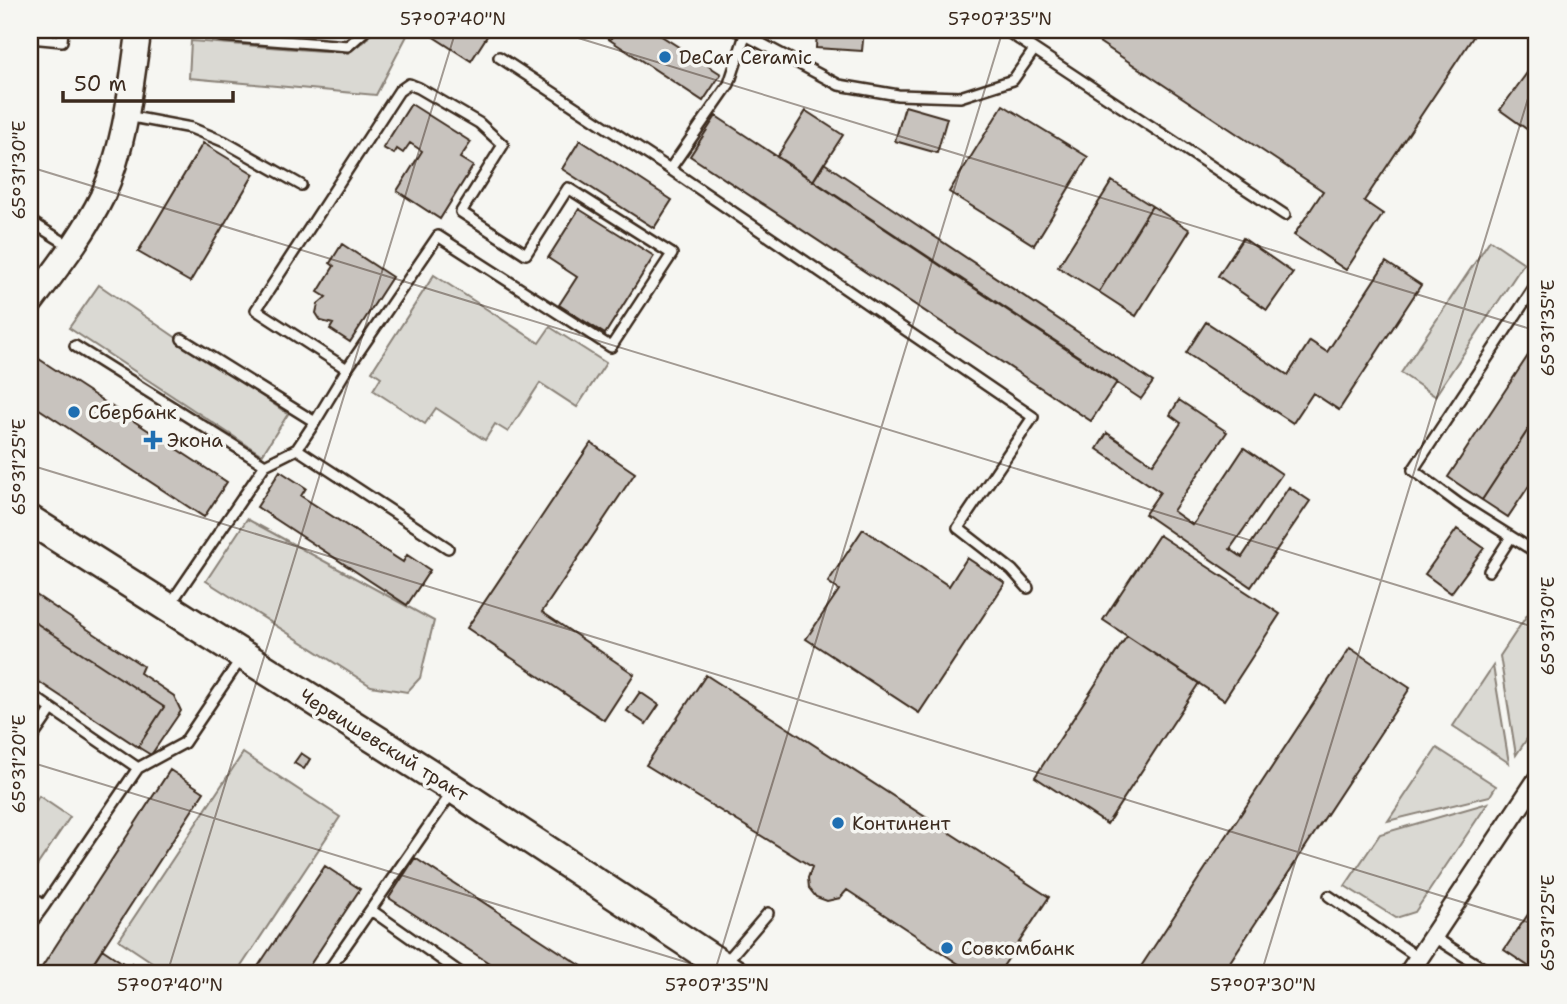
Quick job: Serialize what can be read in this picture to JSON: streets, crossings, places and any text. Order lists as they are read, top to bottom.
{
  "streets": {
    "main road": ["Червишевский тракт"]
  },
  "places": {
    "other": [
      "DeCar Ceramic",
      "Сбербанк",
      "Континент",
      "Совкомбанк"
    ],
    "health": ["Экона"]
  },
  "scale_bar": "50 m",
  "coordinates": [
    "57°07'40\"N",
    "57°07'35\"N",
    "65°31'30\"E",
    "65°31'35\"E",
    "65°31'25\"E",
    "65°31'20\"E",
    "57°07'30\"N"
  ]
}
